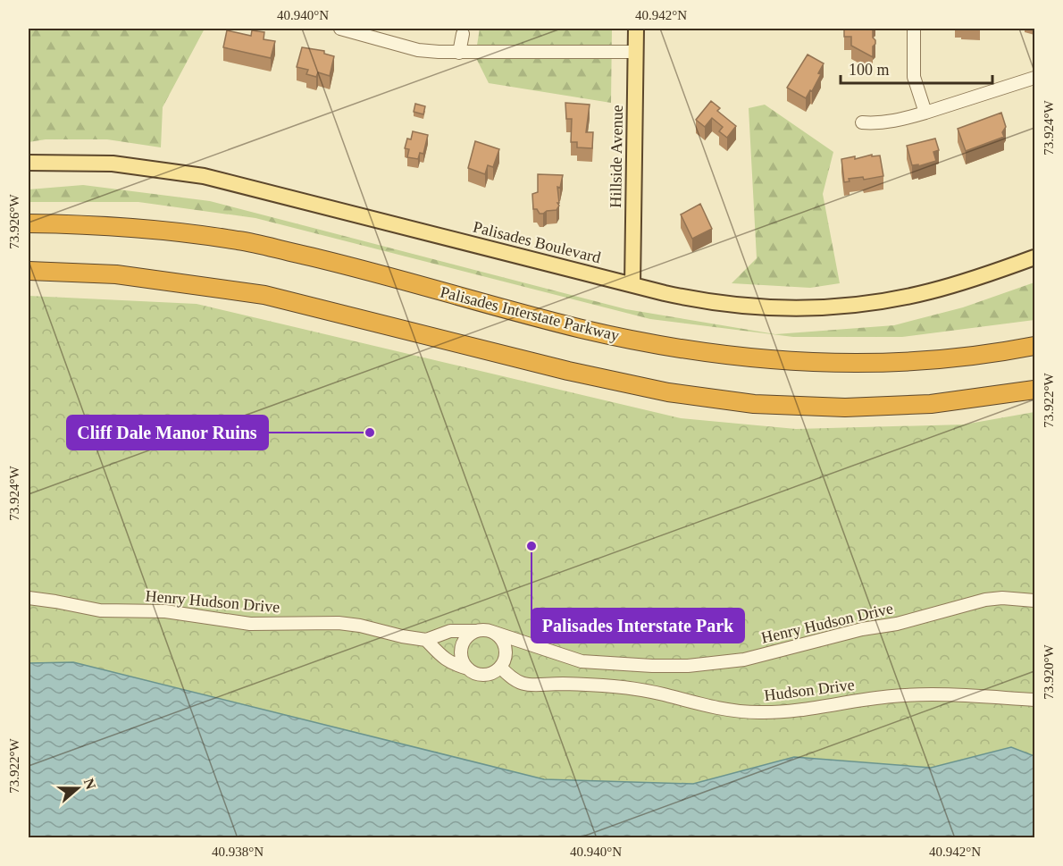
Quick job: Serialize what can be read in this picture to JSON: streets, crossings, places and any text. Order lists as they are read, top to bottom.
{
  "streets": {
    "highway": ["Palisades Interstate Parkway"],
    "main road": ["Hillside Avenue", "Palisades Boulevard"],
    "street": ["Henry Hudson Drive", "Hudson Drive"]
  },
  "crossings": [
    ["Hillside Avenue", "Palisades Boulevard"],
    ["Henry Hudson Drive", "Hudson Drive"]
  ],
  "places": ["Cliff Dale Manor Ruins", "Palisades Interstate Park"],
  "scale_bar": "100 m",
  "north": "right",
  "coordinates": [
    "40.940°N",
    "40.942°N",
    "73.924°W",
    "73.926°W",
    "73.922°W",
    "73.920°W",
    "40.938°N"
  ]
}
